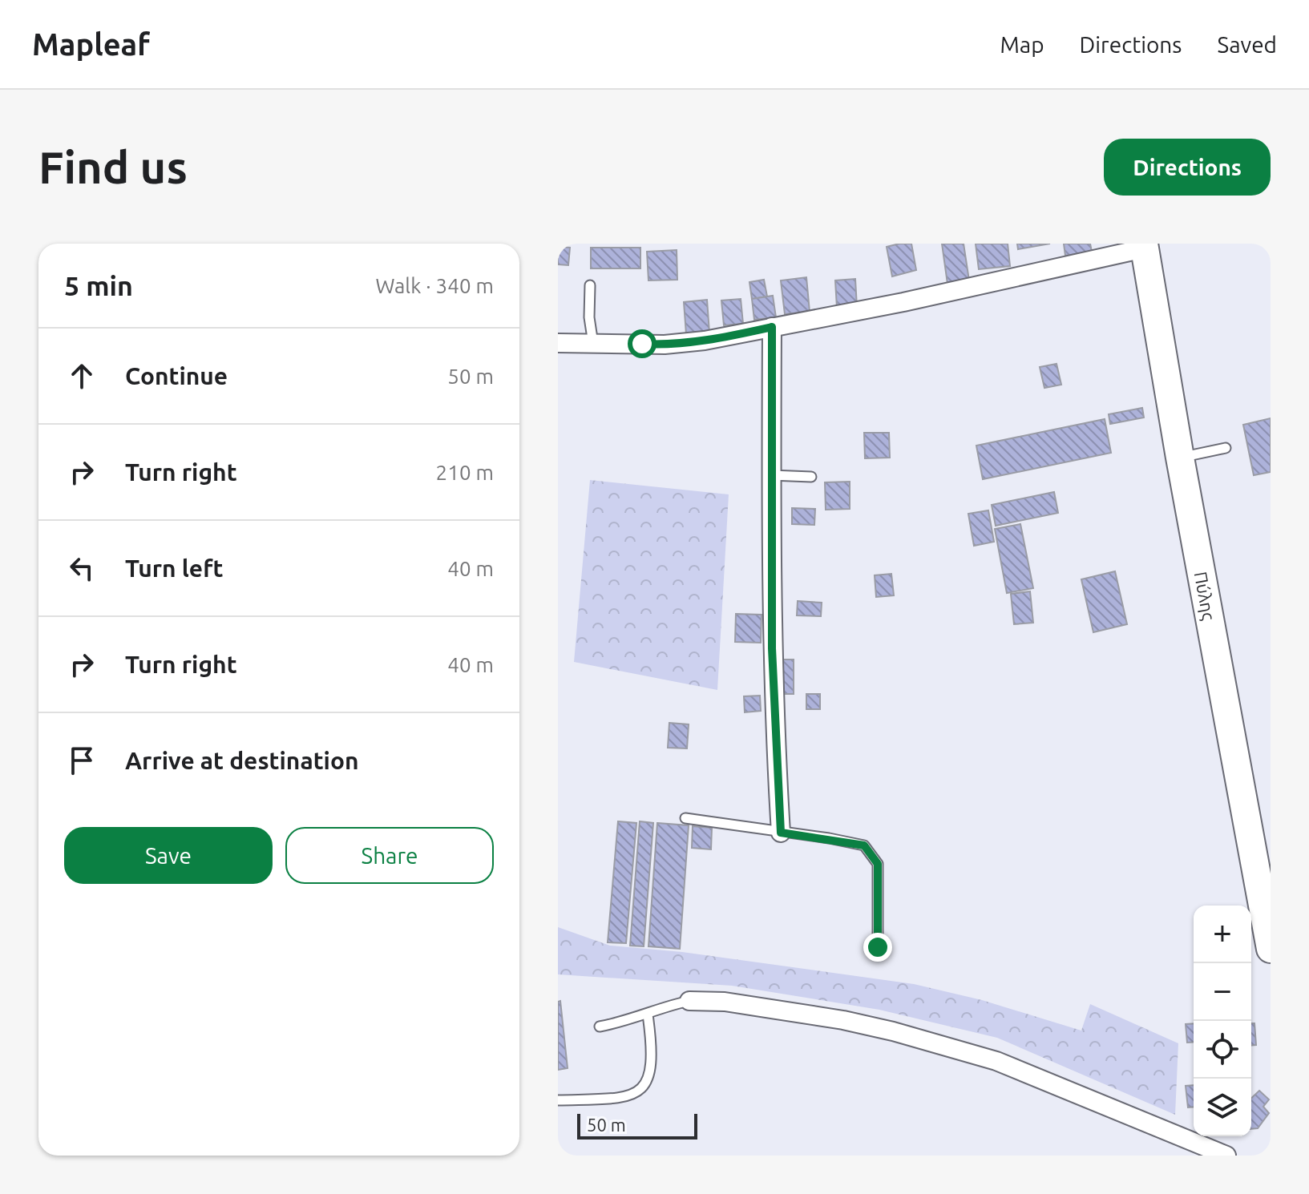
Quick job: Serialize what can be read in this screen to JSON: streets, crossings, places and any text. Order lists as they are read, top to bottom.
{
  "streets": {
    "main road": ["Πύλης"]
  },
  "scale_bar": "50 m",
  "page": {
    "header": "Mapleaf",
    "nav": ["Map", "Directions", "Saved"],
    "buttons": [
      "Directions",
      ["Save", "Share"]
    ],
    "title": "Find us",
    "heading": ["5 min", "Walk · 340 m"],
    "list": [
      ["Continue", "50 m"],
      ["Turn right", "210 m"],
      ["Turn left", "40 m"],
      ["Turn right", "40 m"],
      "Arrive at destination"
    ],
    "map_buttons": ["+", "−"],
    "scale": "50 m"
  }
}
